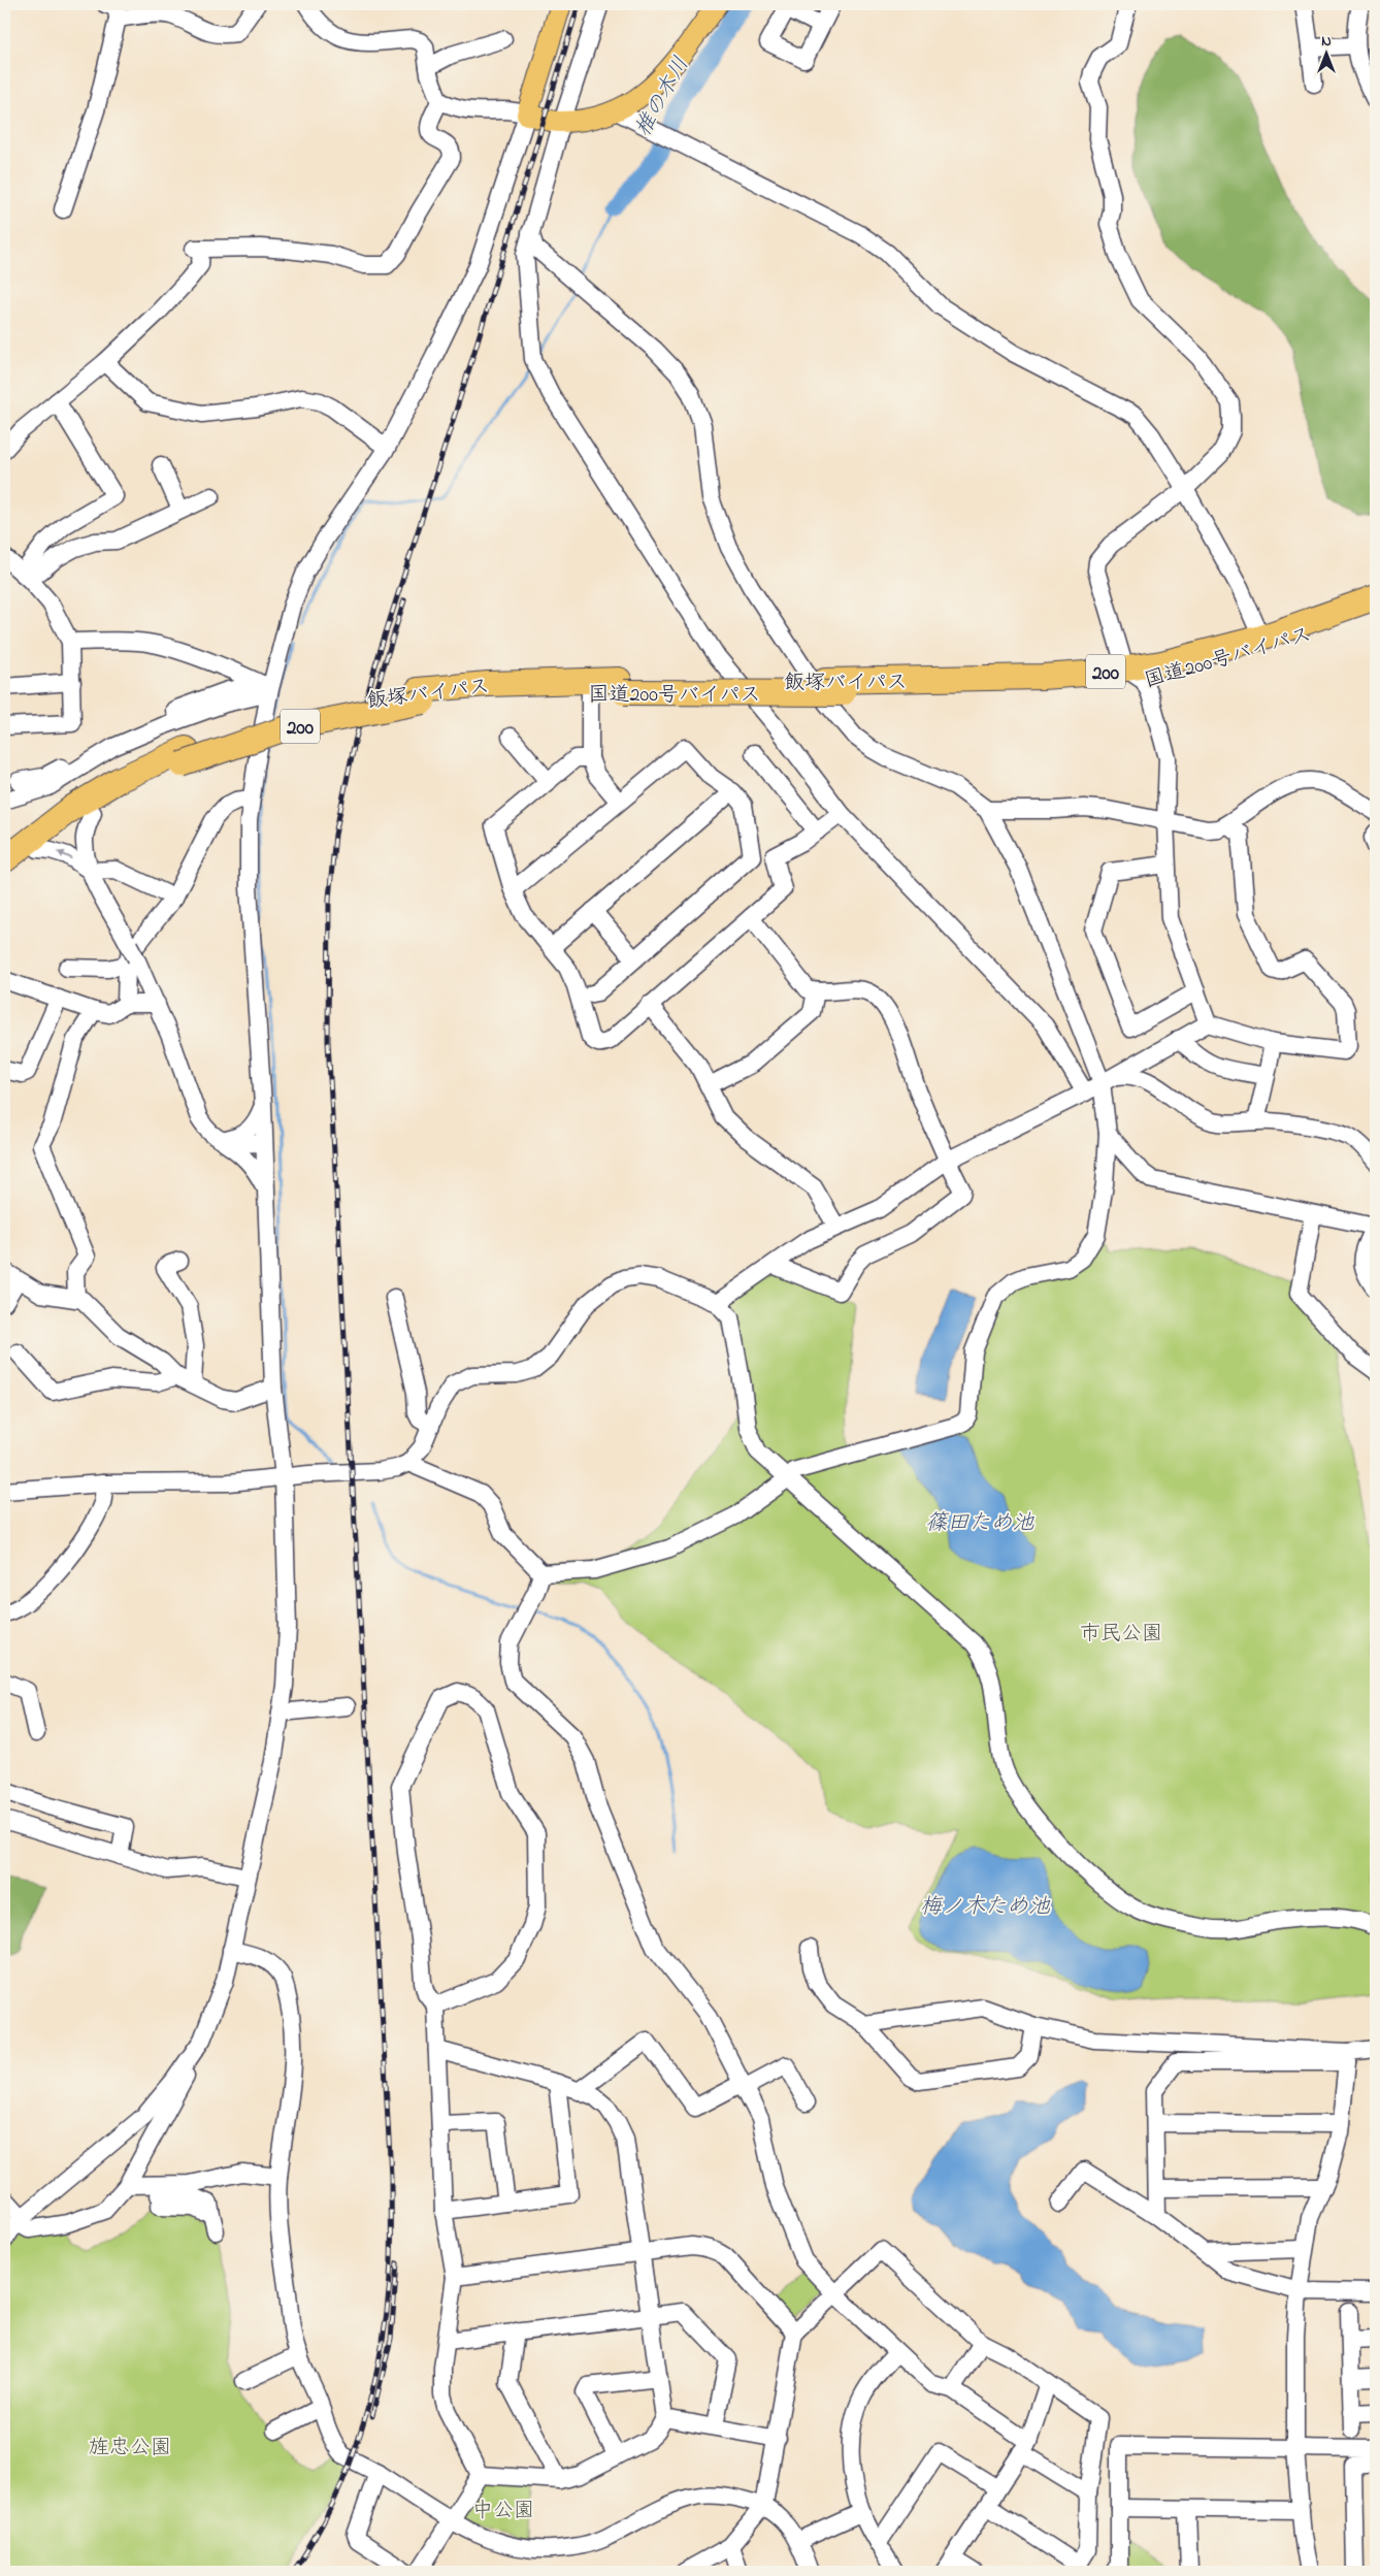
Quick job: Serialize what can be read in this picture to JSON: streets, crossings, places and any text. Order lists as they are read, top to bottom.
{
  "streets": {
    "highway": ["国道200号バイパス", "200", "飯塚バイパス"]
  },
  "crossings": [
    ["国道200号バイパス", "200"],
    ["国道200号バイパス", "飯塚バイパス"]
  ],
  "water": ["椎の木川", "篠田ため池", "梅ノ木ため池"],
  "parks": ["市民公園", "旌忠公園", "中公園"],
  "north": "top"
}
